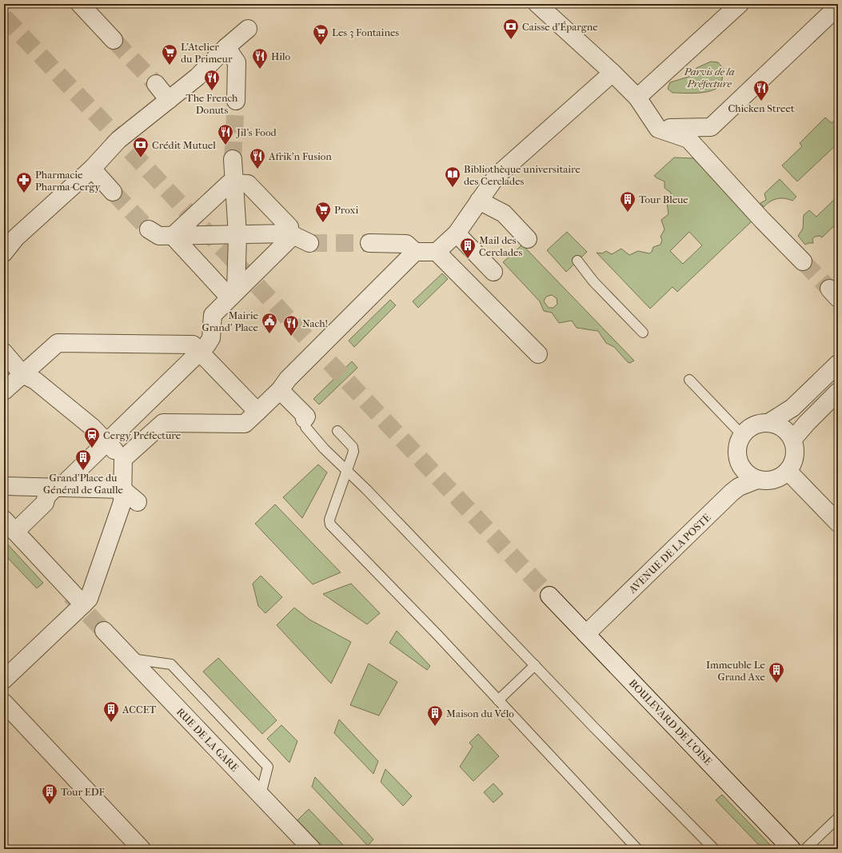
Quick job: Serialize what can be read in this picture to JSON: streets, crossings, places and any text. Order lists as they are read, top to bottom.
{
  "streets": {
    "street": ["AVENUE DE LA POSTE", "BOULEVARD DE L'OISE", "RUE DE LA GARE"]
  },
  "crossings": [
    ["AVENUE DE LA POSTE", "BOULEVARD DE L'OISE"]
  ],
  "parks": ["Parvis de la Préfecture"],
  "places": {
    "bank": ["Caisse d'Épargne", "Crédit Mutuel"],
    "supermarket": ["Les 3 Fontaines", "L'Atelier du Primeur", "Proxi"],
    "restaurant": [
      "Hilo",
      "The French Donuts",
      "Chicken Street",
      "Jil's Food",
      "Afrik'n Fusion",
      "Nach!"
    ],
    "library": ["Bibliothèque universitaire des Cerclades"],
    "pharmacy": ["Pharmacie Pharma-Cergy"],
    "building": [
      "Tour Bleue",
      "Mail des Cerclades",
      "Grand'Place du Général de Gaulle",
      "Immeuble Le Grand Axe",
      "ACCET",
      "Maison du Vélo",
      "Tour EDF"
    ],
    "public building": ["Mairie Grand' Place"],
    "station": ["Cergy Préfecture"]
  }
}
